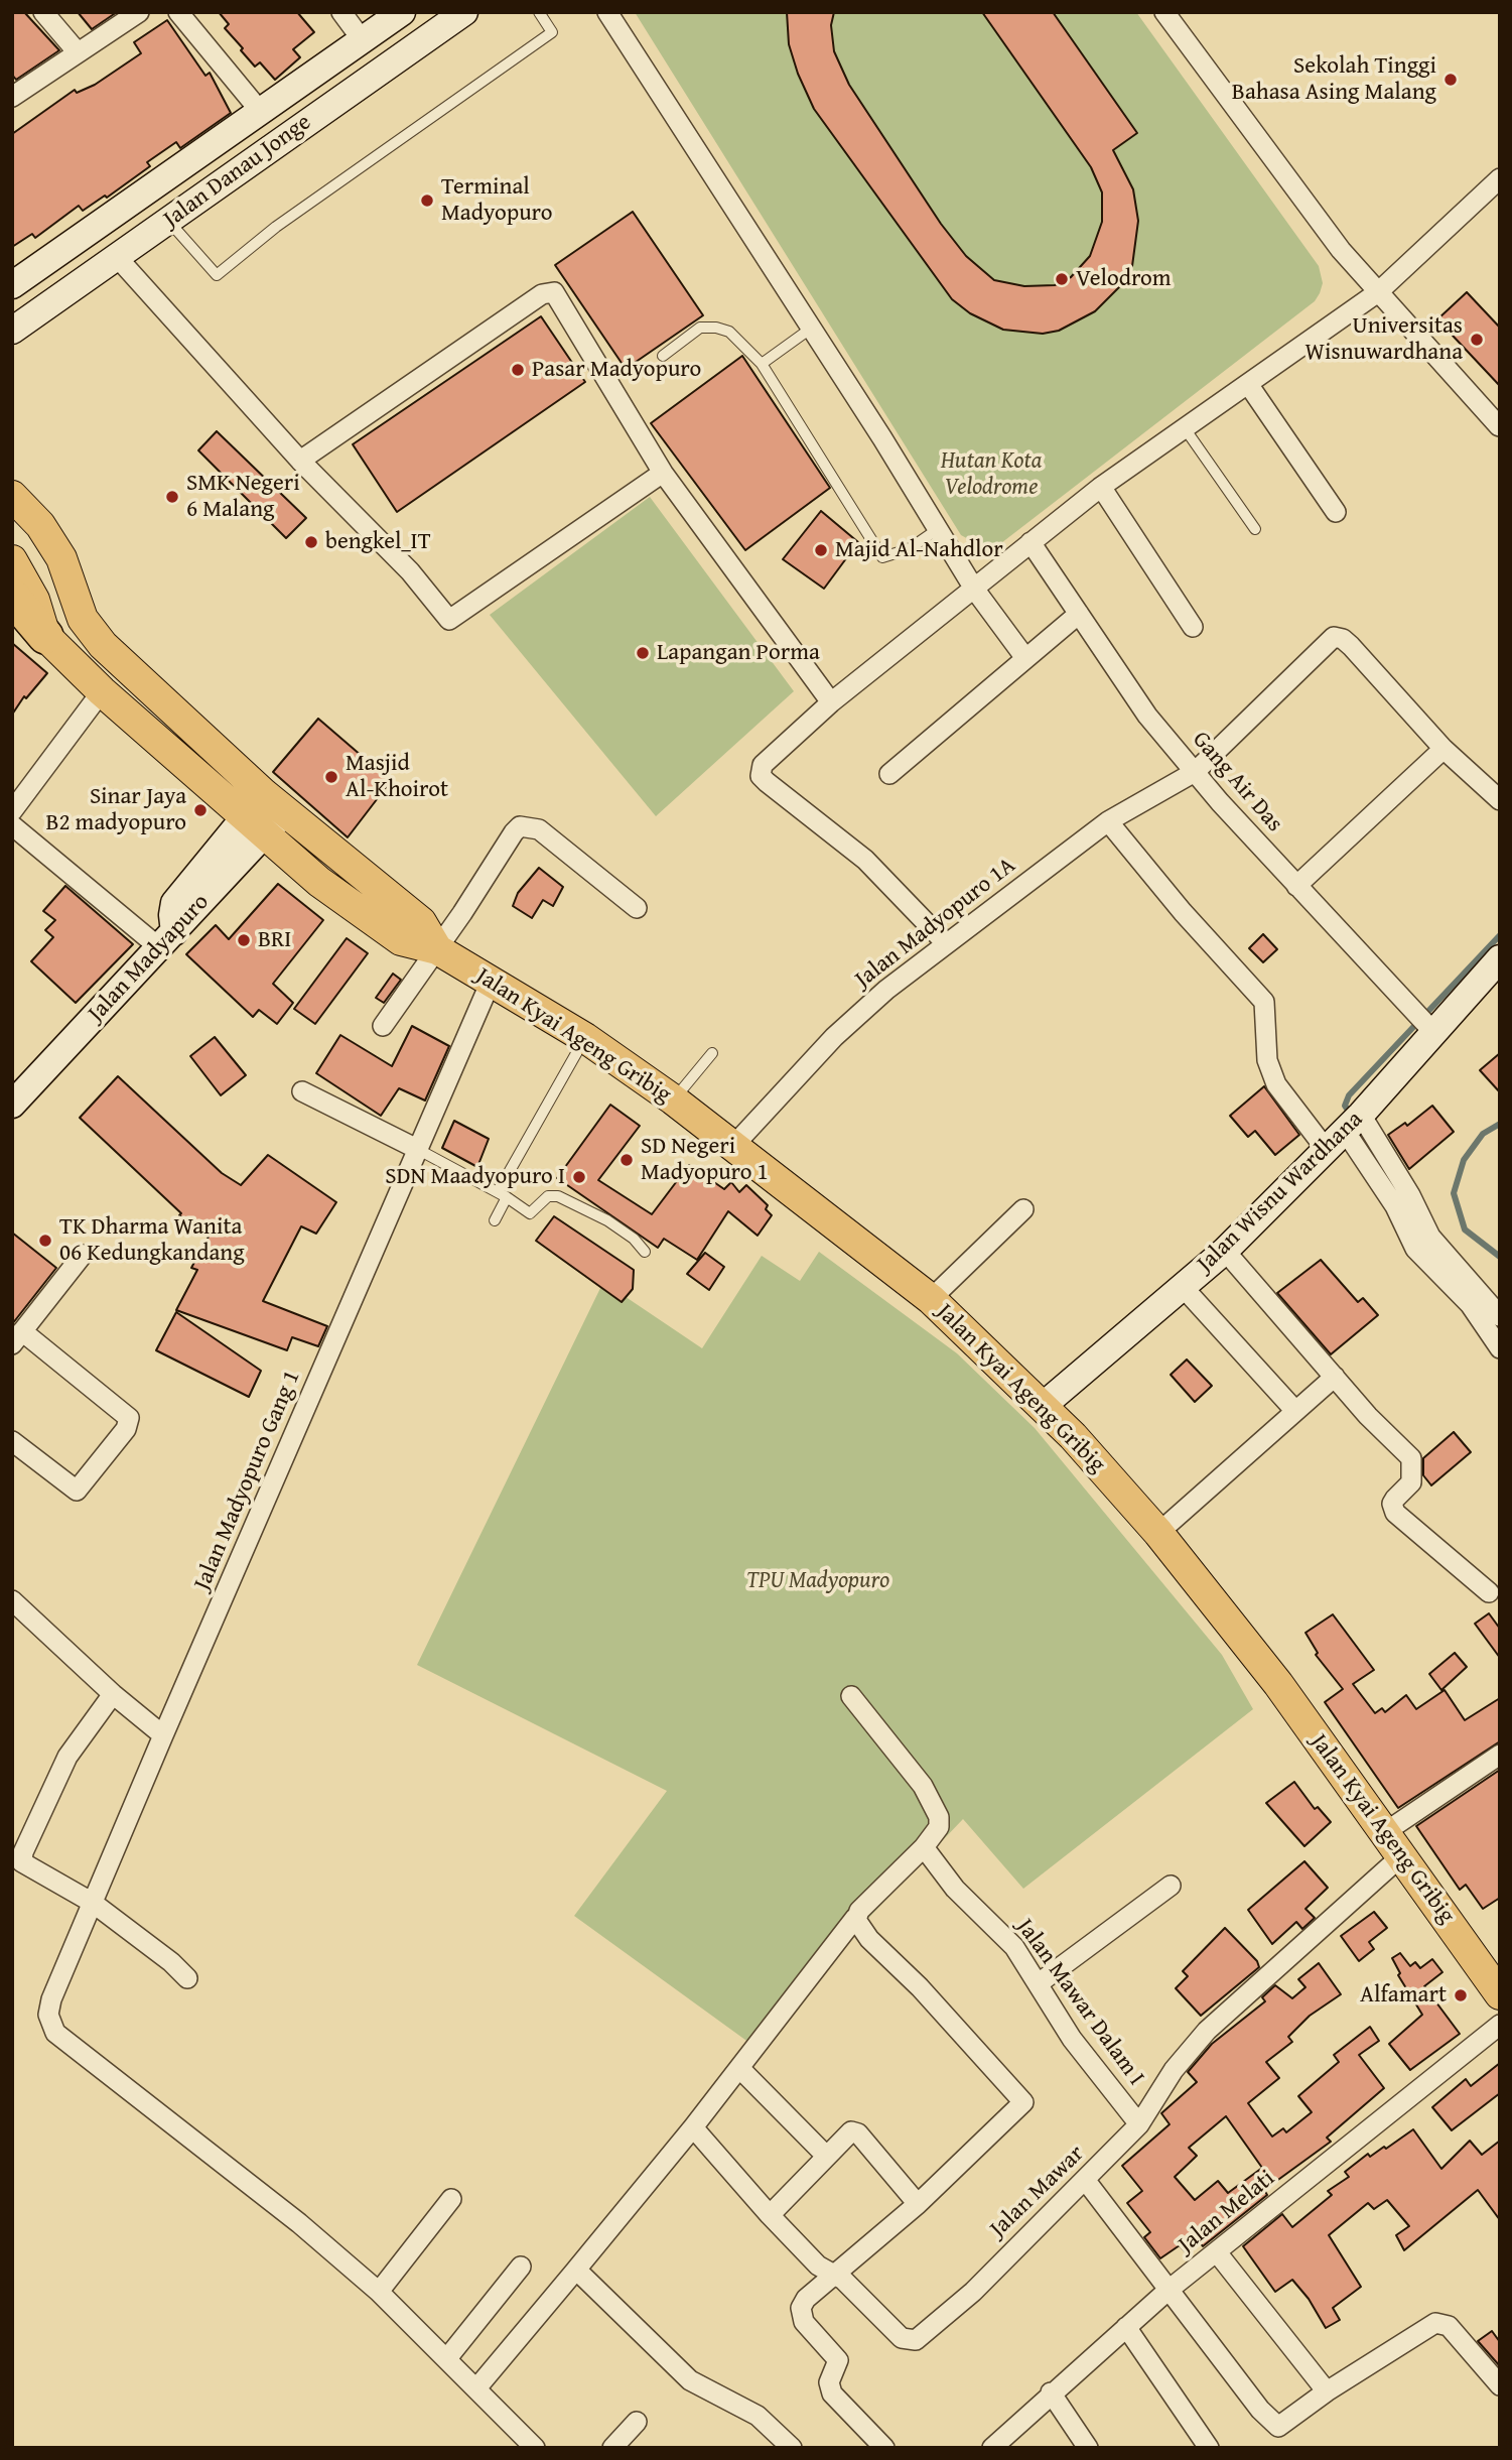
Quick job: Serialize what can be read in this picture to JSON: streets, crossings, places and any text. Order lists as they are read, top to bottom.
{
  "streets": {
    "main road": [
      "Jalan Danau Jonge",
      "Jalan Madyapuro",
      "Jalan Kyai Ageng Gribig",
      "Jalan Wisnu Wardhana"
    ],
    "street": [
      "Gang Air Das",
      "Jalan Madyopuro 1A",
      "Jalan Madyopuro Gang 1",
      "Jalan Mawar Dalam I",
      "Jalan Mawar",
      "Jalan Melati"
    ]
  },
  "crossings": [
    ["Gang Air Das", "Jalan Madyopuro 1A"],
    ["Gang Air Das", "Jalan Wisnu Wardhana"],
    ["Jalan Madyopuro 1A", "Jalan Kyai Ageng Gribig"],
    ["Jalan Madyapuro", "Jalan Kyai Ageng Gribig"],
    ["Jalan Kyai Ageng Gribig", "Jalan Wisnu Wardhana"],
    ["Jalan Kyai Ageng Gribig", "Jalan Madyopuro Gang 1"],
    ["Jalan Kyai Ageng Gribig", "Jalan Mawar"],
    ["Jalan Mawar Dalam I", "Jalan Mawar"]
  ],
  "parks": ["Hutan Kota Velodrome", "TPU Madyopuro"],
  "places": [
    "Sekolah Tinggi Bahasa Asing Malang",
    "Terminal Madyopuro",
    "Velodrom",
    "Universitas Wisnuwardhana",
    "Pasar Madyopuro",
    "SMK Negeri 6 Malang",
    "bengkel_IT",
    "Majid Al-Nahdlor",
    "Lapangan Porma",
    "Masjid Al-Khoirot",
    "Sinar Jaya B2 madyopuro",
    "BRI",
    "SD Negeri Madyopuro 1",
    "SDN Maadyopuro I",
    "TK Dharma Wanita 06 Kedungkandang",
    "Alfamart"
  ]
}
